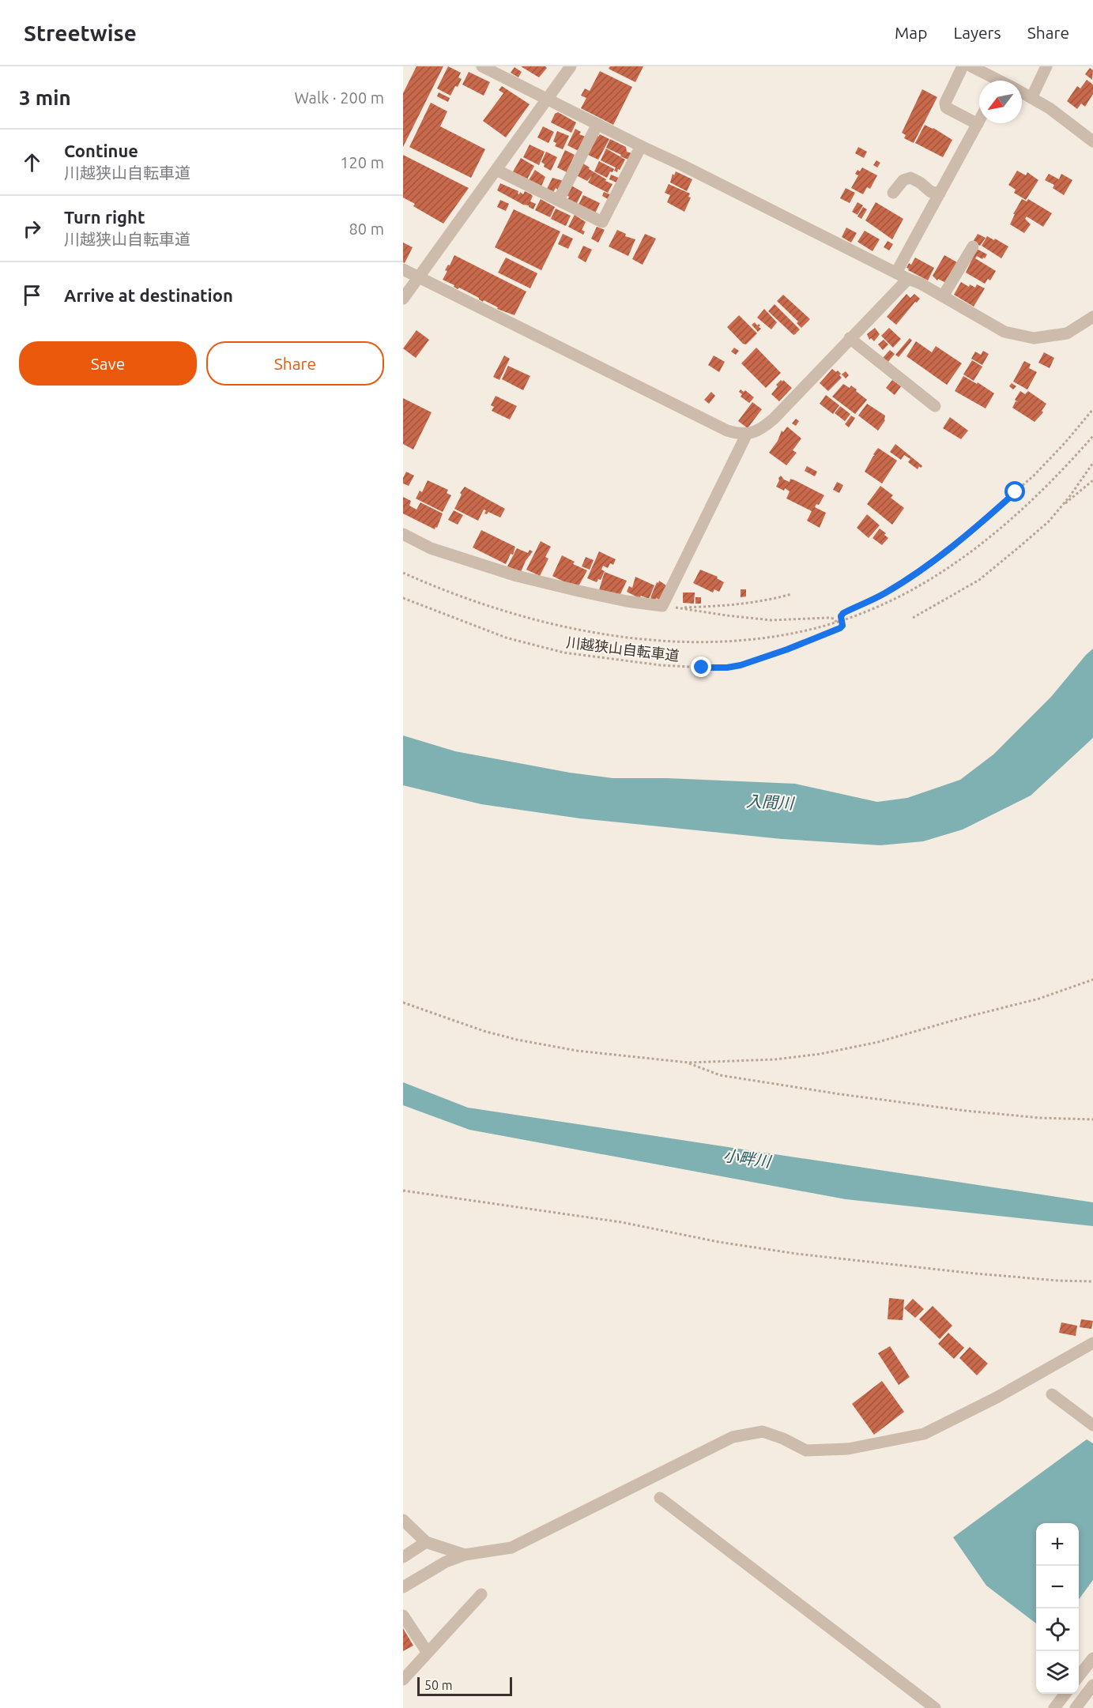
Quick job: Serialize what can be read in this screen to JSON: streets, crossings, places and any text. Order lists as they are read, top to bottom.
{
  "streets": {
    "path": ["川越狭山自転車道"]
  },
  "water": ["入間川", "小畔川"],
  "scale_bar": "50 m",
  "north": "bottom left",
  "page": {
    "header": "Streetwise",
    "nav": ["Map", "Layers", "Share"],
    "heading": ["3 min", "Walk · 200 m"],
    "list": [
      ["Continue", "川越狭山自転車道", "120 m"],
      ["Turn right", "川越狭山自転車道", "80 m"],
      "Arrive at destination"
    ],
    "buttons": ["Save", "Share"],
    "map_buttons": ["+", "−"],
    "scale": "50 m"
  }
}
